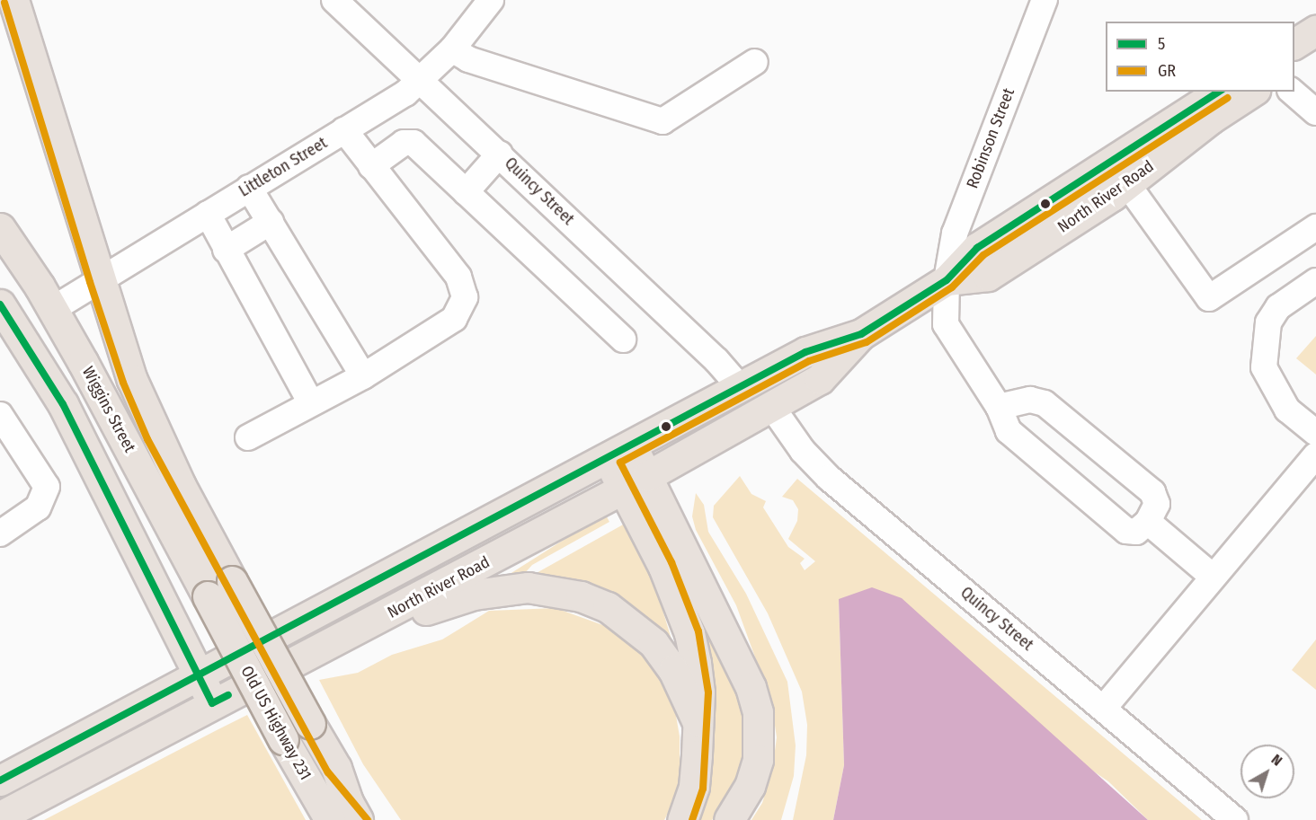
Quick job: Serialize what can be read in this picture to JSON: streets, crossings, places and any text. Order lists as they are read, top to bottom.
{
  "streets": {
    "main road": ["North River Road", "Wiggins Street", "Old US Highway 231"],
    "street": ["Robinson Street", "Littleton Street", "Quincy Street"]
  },
  "crossings": [
    ["Robinson Street", "North River Road"],
    ["Littleton Street", "Quincy Street"],
    ["Littleton Street", "Wiggins Street"],
    ["Quincy Street", "North River Road"],
    ["Wiggins Street", "Old US Highway 231"]
  ],
  "lines": ["transit line GR", "transit line 5"],
  "legend": ["5", "GR"],
  "north": "top right"
}
